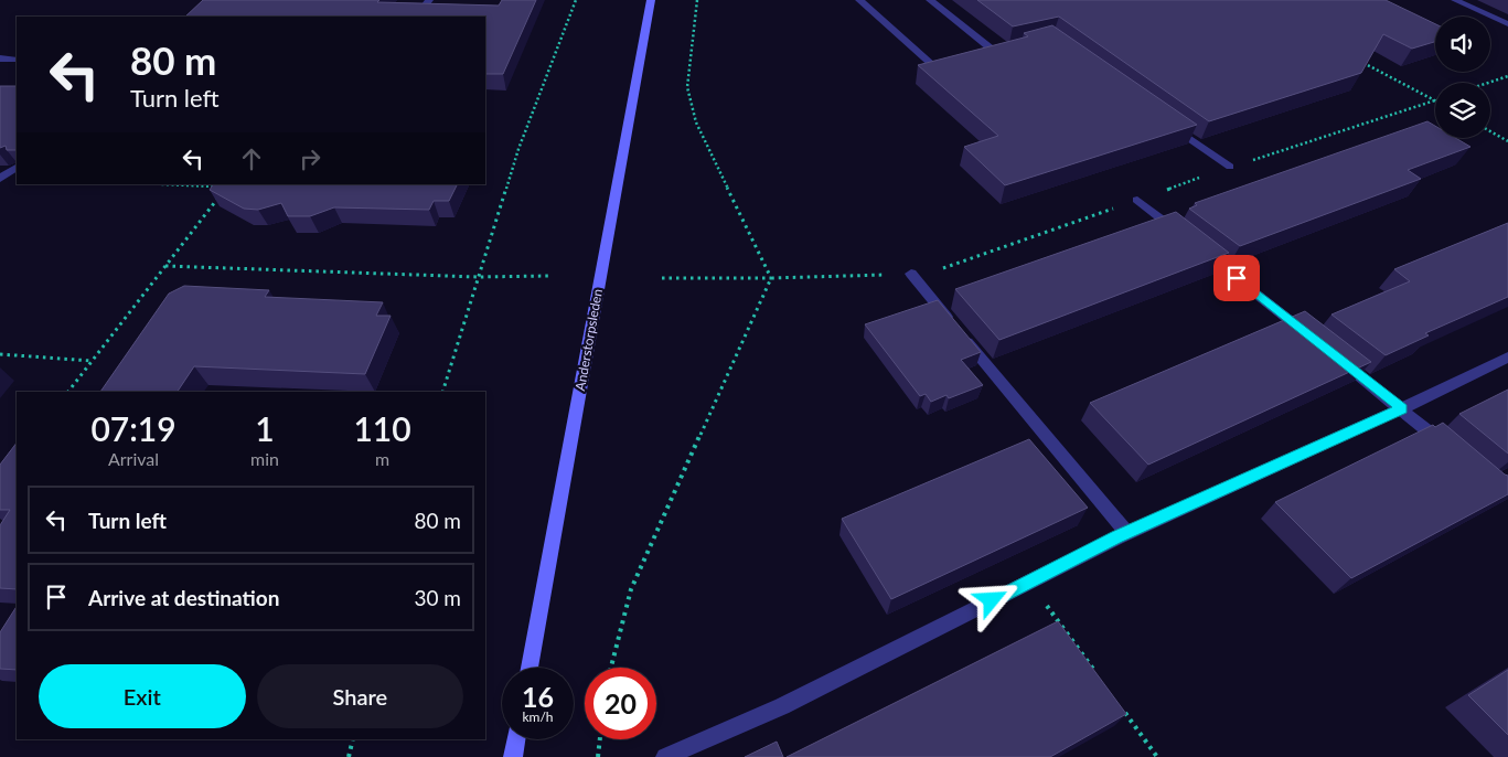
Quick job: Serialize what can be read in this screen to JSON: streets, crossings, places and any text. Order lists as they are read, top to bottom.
{
  "streets": {
    "main road": ["Anderstorpsleden"]
  },
  "page": {
    "turn": ["80 m", "Turn left"],
    "eta": [
      "07:19",
      "Arrival",
      "1",
      "min",
      "110",
      "m"
    ],
    "list": [
      {
        "name": "Turn left",
        "value": "80 m"
      },
      {
        "name": "Arrive at destination",
        "value": "30 m"
      }
    ],
    "buttons": ["Exit", "Share"],
    "speed": "16 km/h",
    "limit": "20"
  }
}
